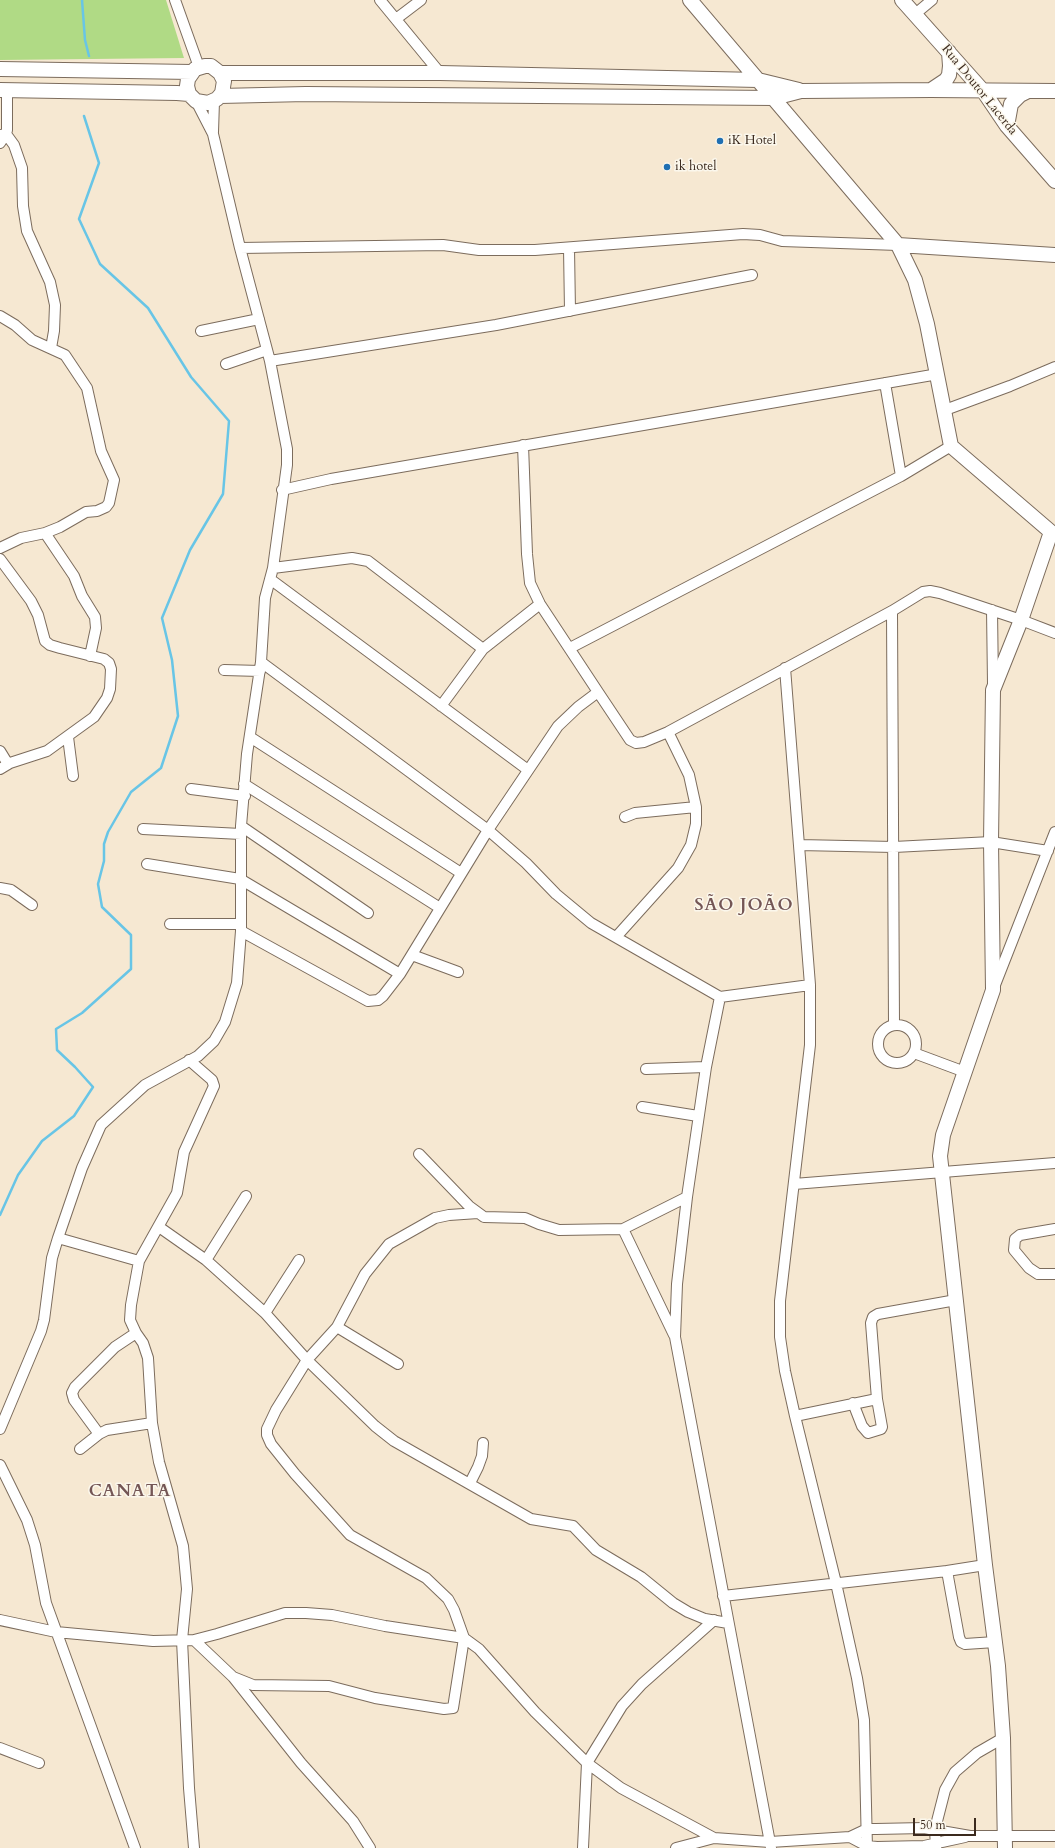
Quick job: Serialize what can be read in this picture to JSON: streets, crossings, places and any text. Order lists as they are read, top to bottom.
{
  "streets": {
    "main road": ["Rua Doutor Lacerda"]
  },
  "districts": ["SÃO JOÃO", "CANATA"],
  "places": ["iK Hotel", "ik hotel"],
  "scale_bar": "50 m"
}
